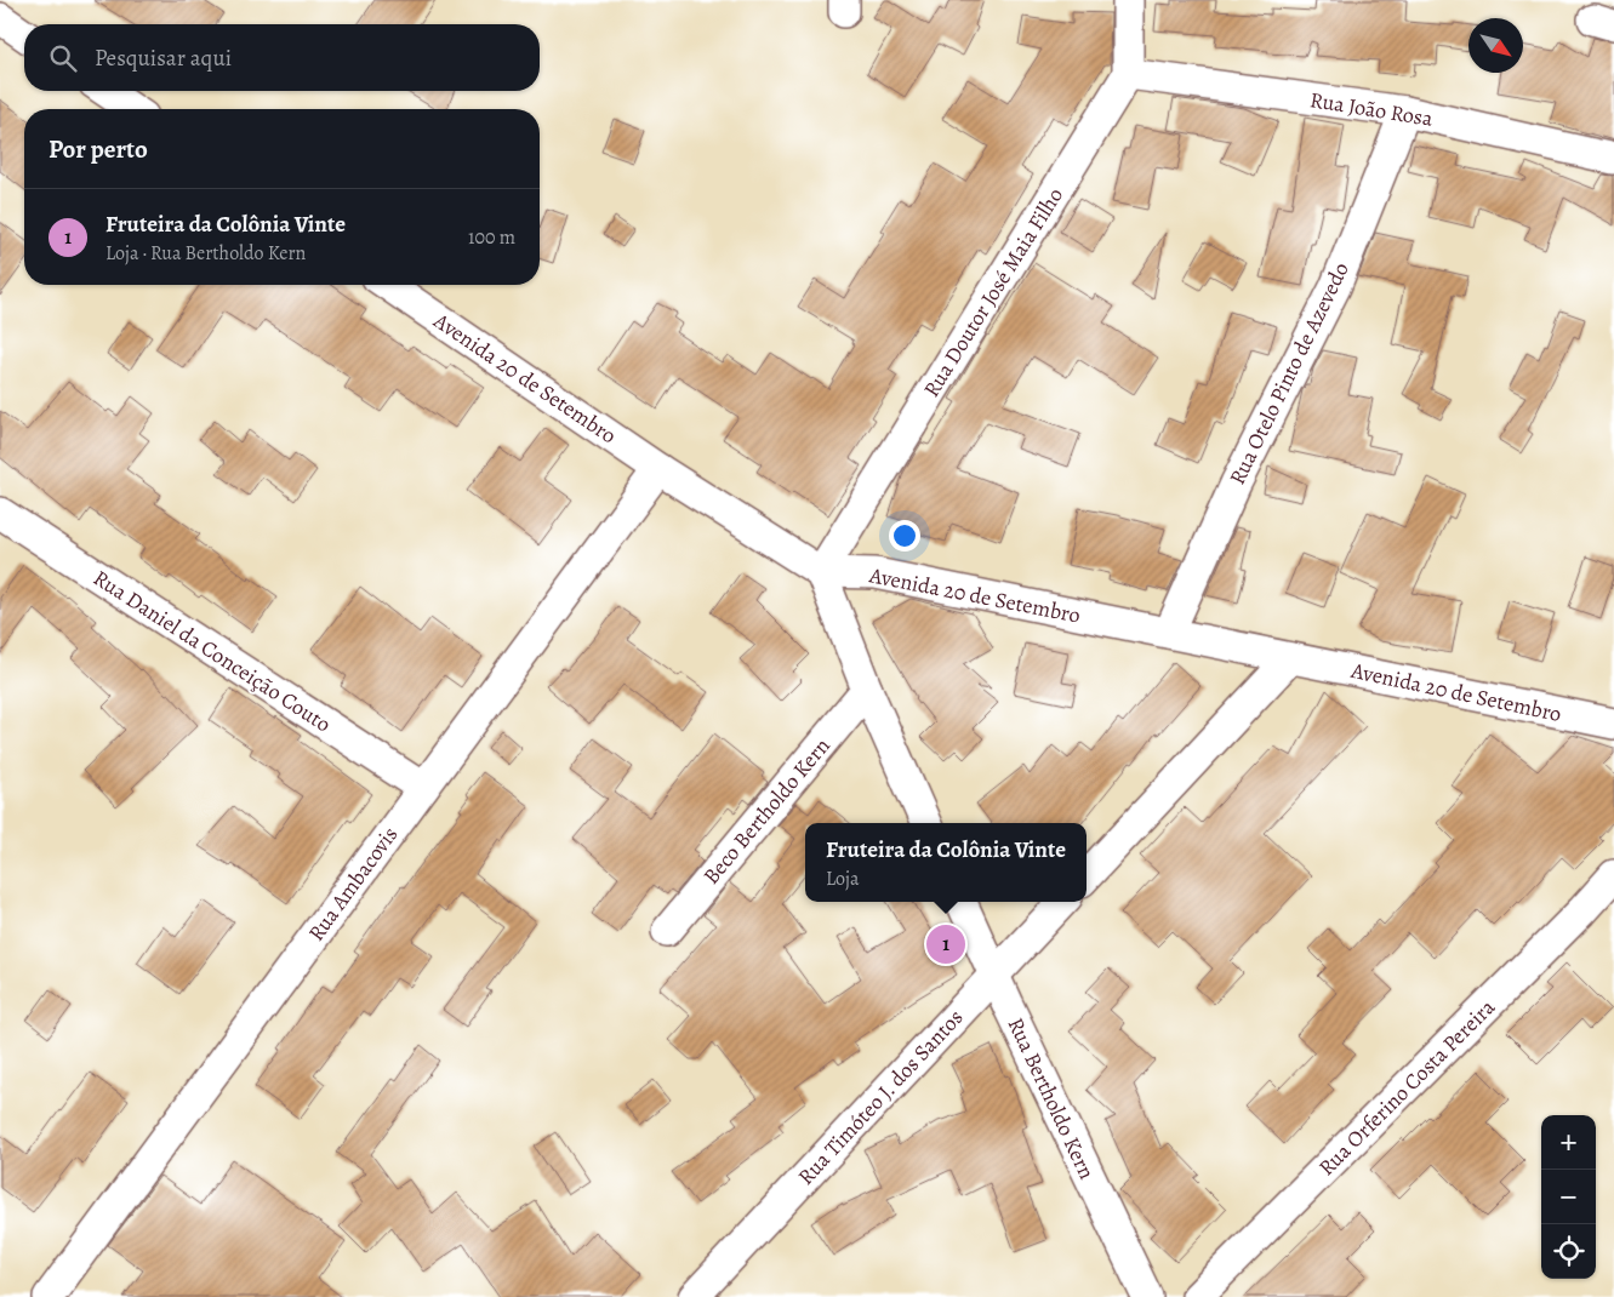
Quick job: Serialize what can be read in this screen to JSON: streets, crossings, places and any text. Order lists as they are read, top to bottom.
{
  "streets": {
    "street": [
      "Rua João Rosa",
      "Rua Doutor José Maia Filho",
      "Rua Otelo Pinto de Azevedo",
      "Avenida 20 de Setembro",
      "Rua Daniel da Conceição Couto",
      "Beco Bertholdo Kern",
      "Rua Ambacovis",
      "Rua Orferino Costa Pereira",
      "Rua Timóteo J. dos Santos",
      "Rua Bertholdo Kern"
    ]
  },
  "crossings": [
    ["Rua João Rosa", "Rua Doutor José Maia Filho"],
    ["Rua João Rosa", "Rua Otelo Pinto de Azevedo"],
    ["Rua Doutor José Maia Filho", "Avenida 20 de Setembro"],
    ["Rua Otelo Pinto de Azevedo", "Avenida 20 de Setembro"],
    ["Avenida 20 de Setembro", "Rua Ambacovis"],
    ["Rua Daniel da Conceição Couto", "Rua Ambacovis"],
    ["Rua Timóteo J. dos Santos", "Rua Bertholdo Kern"]
  ],
  "north": "bottom right",
  "page": {
    "search": "Pesquisar aqui",
    "heading": "Por perto",
    "list": [
      {
        "mark": "1",
        "name": "Fruteira da Colônia Vinte",
        "note": "Loja · Rua Bertholdo Kern",
        "value": "100 m"
      }
    ],
    "popup": ["Fruteira da Colônia Vinte", "Loja"],
    "pins": "1",
    "map_buttons": ["+", "−"]
  }
}
